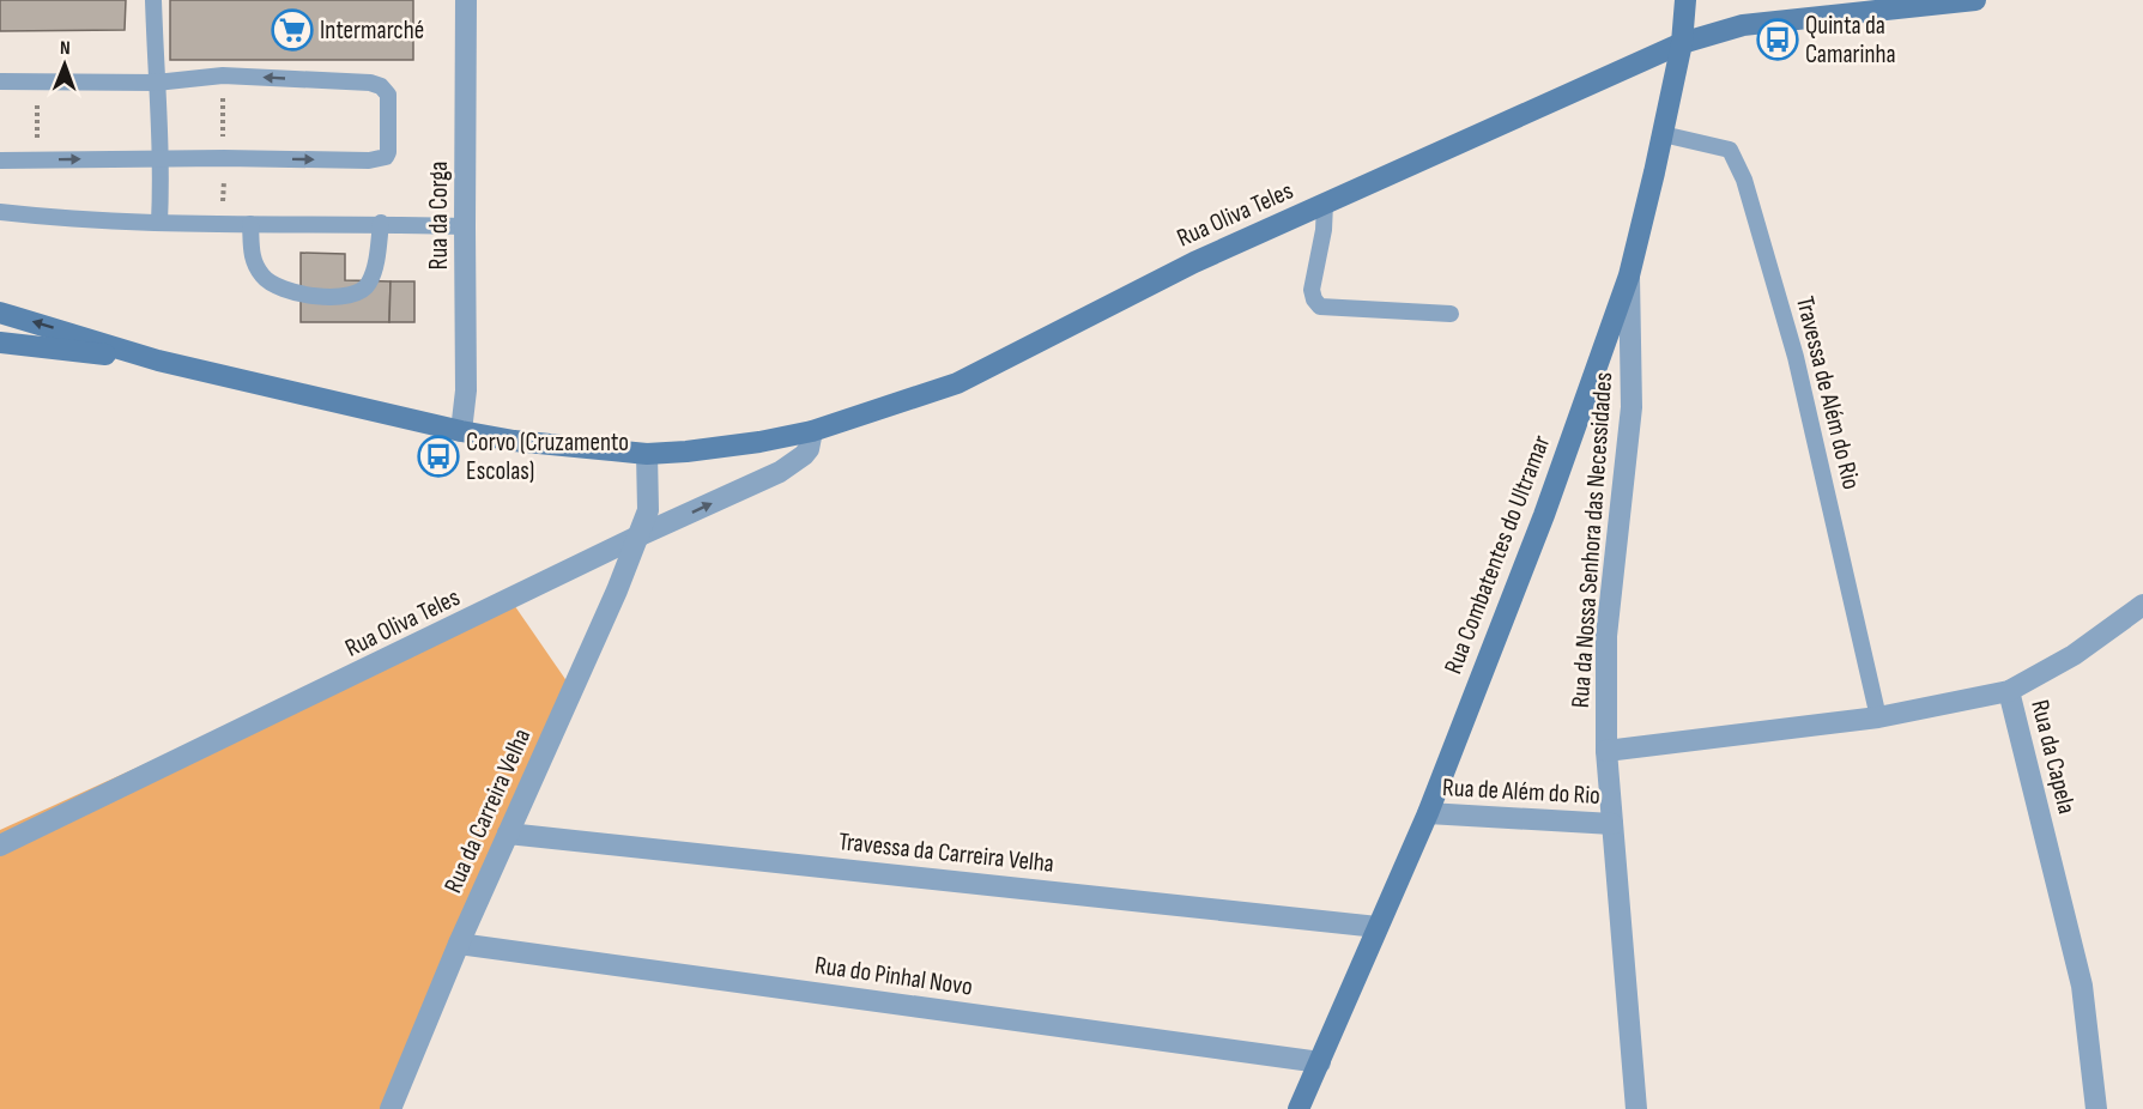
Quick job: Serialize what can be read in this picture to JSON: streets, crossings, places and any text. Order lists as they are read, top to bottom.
{
  "streets": {
    "main road": ["Rua Oliva Teles", "Rua Combatentes do Ultramar"],
    "street": [
      "Rua da Corga",
      "Rua da Nossa Senhora das Necessidades",
      "Rua da Capela",
      "Rua de Além do Rio",
      "Rua da Carreira Velha",
      "Travessa da Carreira Velha",
      "Rua do Pinhal Novo"
    ],
    "lane": ["Travessa de Além do Rio"]
  },
  "crossings": [
    ["Rua Oliva Teles", "Rua da Corga"],
    ["Rua Oliva Teles", "Rua Combatentes do Ultramar"],
    ["Rua Oliva Teles", "Rua da Carreira Velha"],
    ["Travessa de Além do Rio", "Rua Combatentes do Ultramar"],
    ["Travessa de Além do Rio", "Rua da Capela"],
    ["Rua da Nossa Senhora das Necessidades", "Rua Combatentes do Ultramar"],
    ["Rua da Nossa Senhora das Necessidades", "Rua da Capela"],
    ["Rua da Nossa Senhora das Necessidades", "Rua de Além do Rio"],
    ["Rua Combatentes do Ultramar", "Rua de Além do Rio"],
    ["Rua Combatentes do Ultramar", "Travessa da Carreira Velha"],
    ["Rua Combatentes do Ultramar", "Rua do Pinhal Novo"],
    ["Rua da Carreira Velha", "Travessa da Carreira Velha"],
    ["Rua da Carreira Velha", "Rua do Pinhal Novo"]
  ],
  "places": {
    "supermarket": ["Intermarché"],
    "bus stop": ["Quinta da Camarinha", "Corvo (Cruzamento Escolas)"]
  },
  "north": "top"
}
